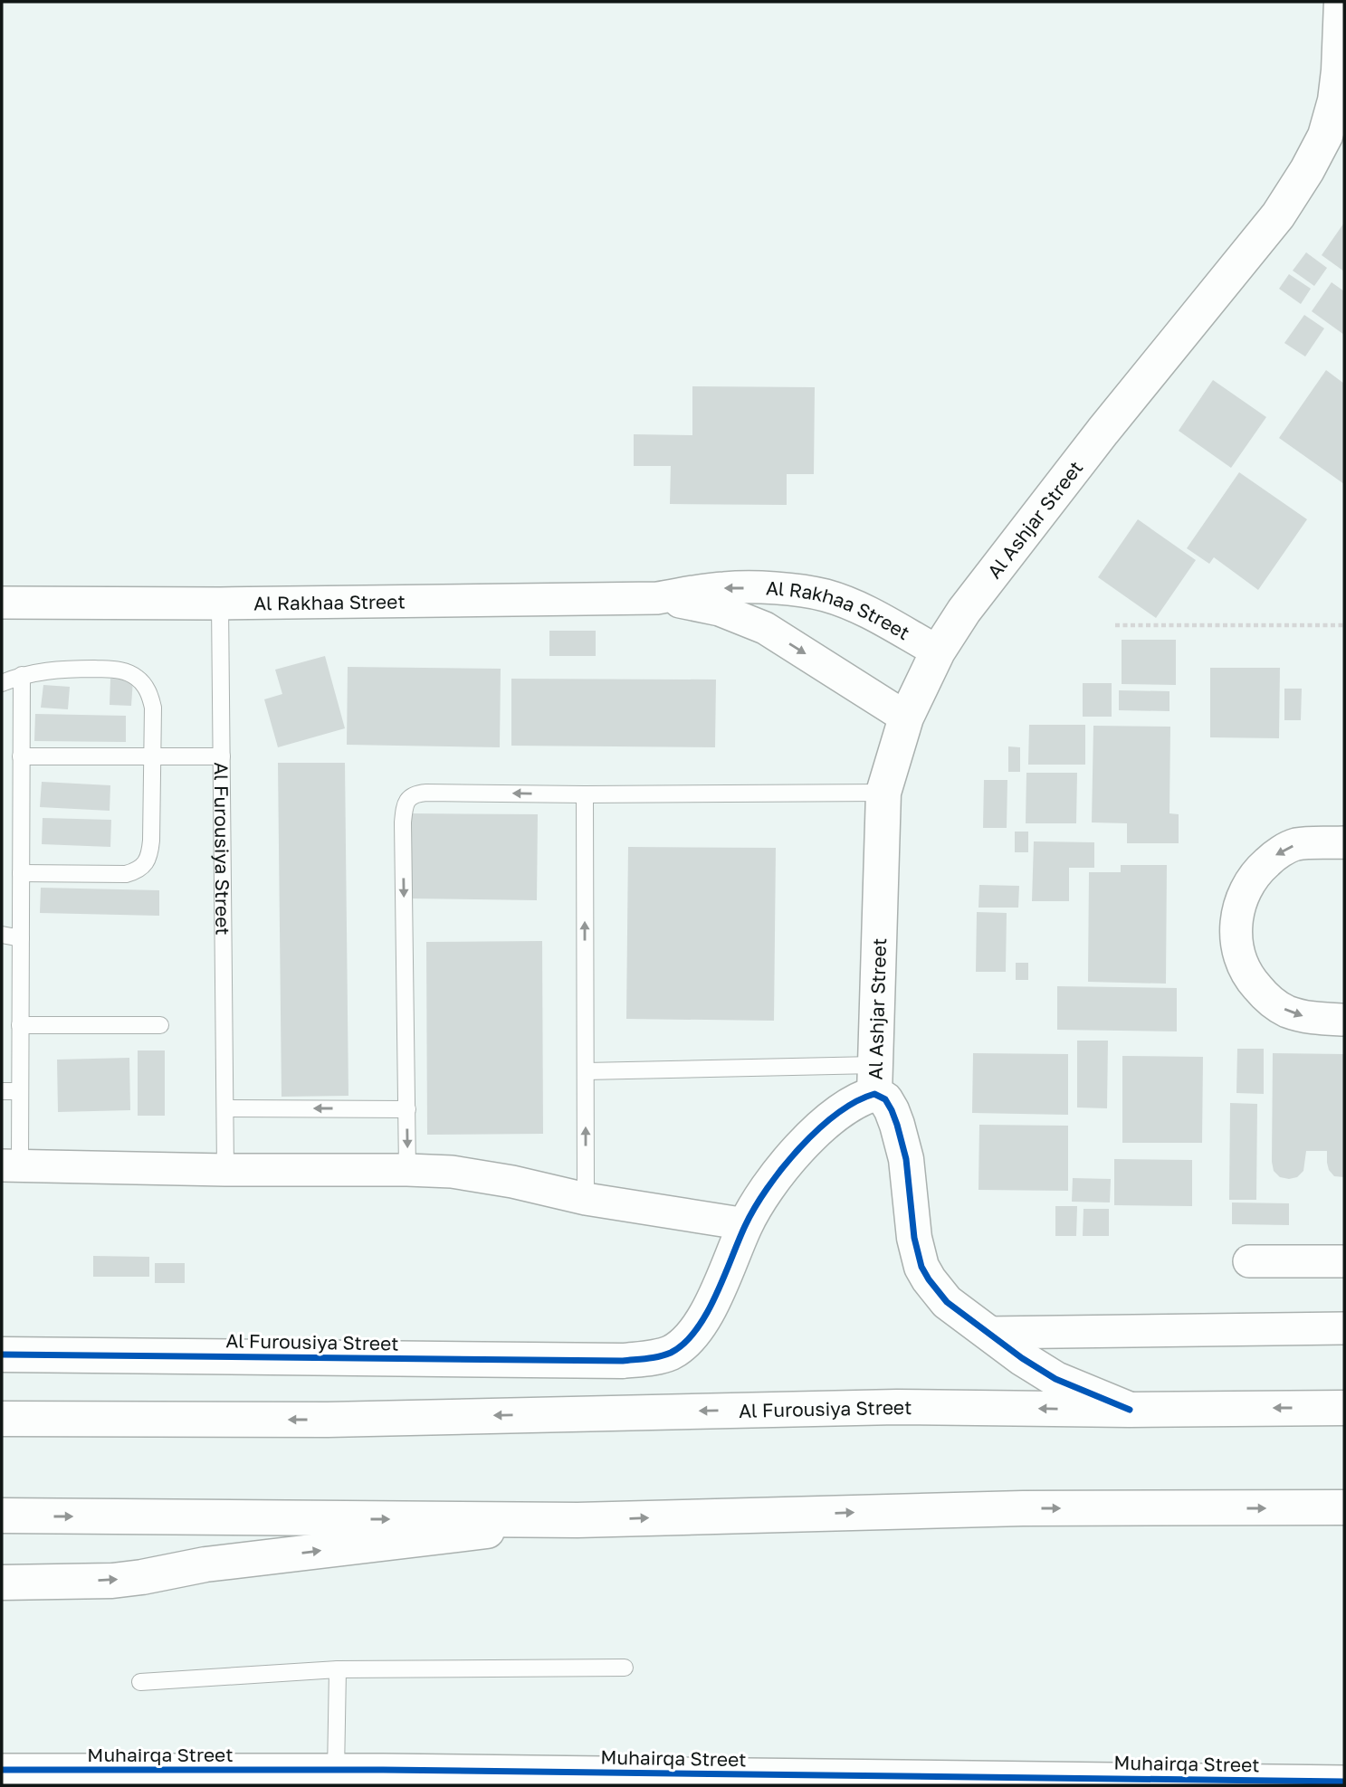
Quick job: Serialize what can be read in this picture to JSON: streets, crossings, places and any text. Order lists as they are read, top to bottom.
{
  "streets": {
    "main road": ["Al Ashjar Street", "Al Furousiya Street"],
    "street": ["Al Rakhaa Street", "Muhairqa Street"]
  },
  "crossings": [
    ["Al Ashjar Street", "Al Rakhaa Street"],
    ["Al Ashjar Street", "Al Furousiya Street"],
    ["Al Rakhaa Street", "Al Furousiya Street"]
  ]
}
